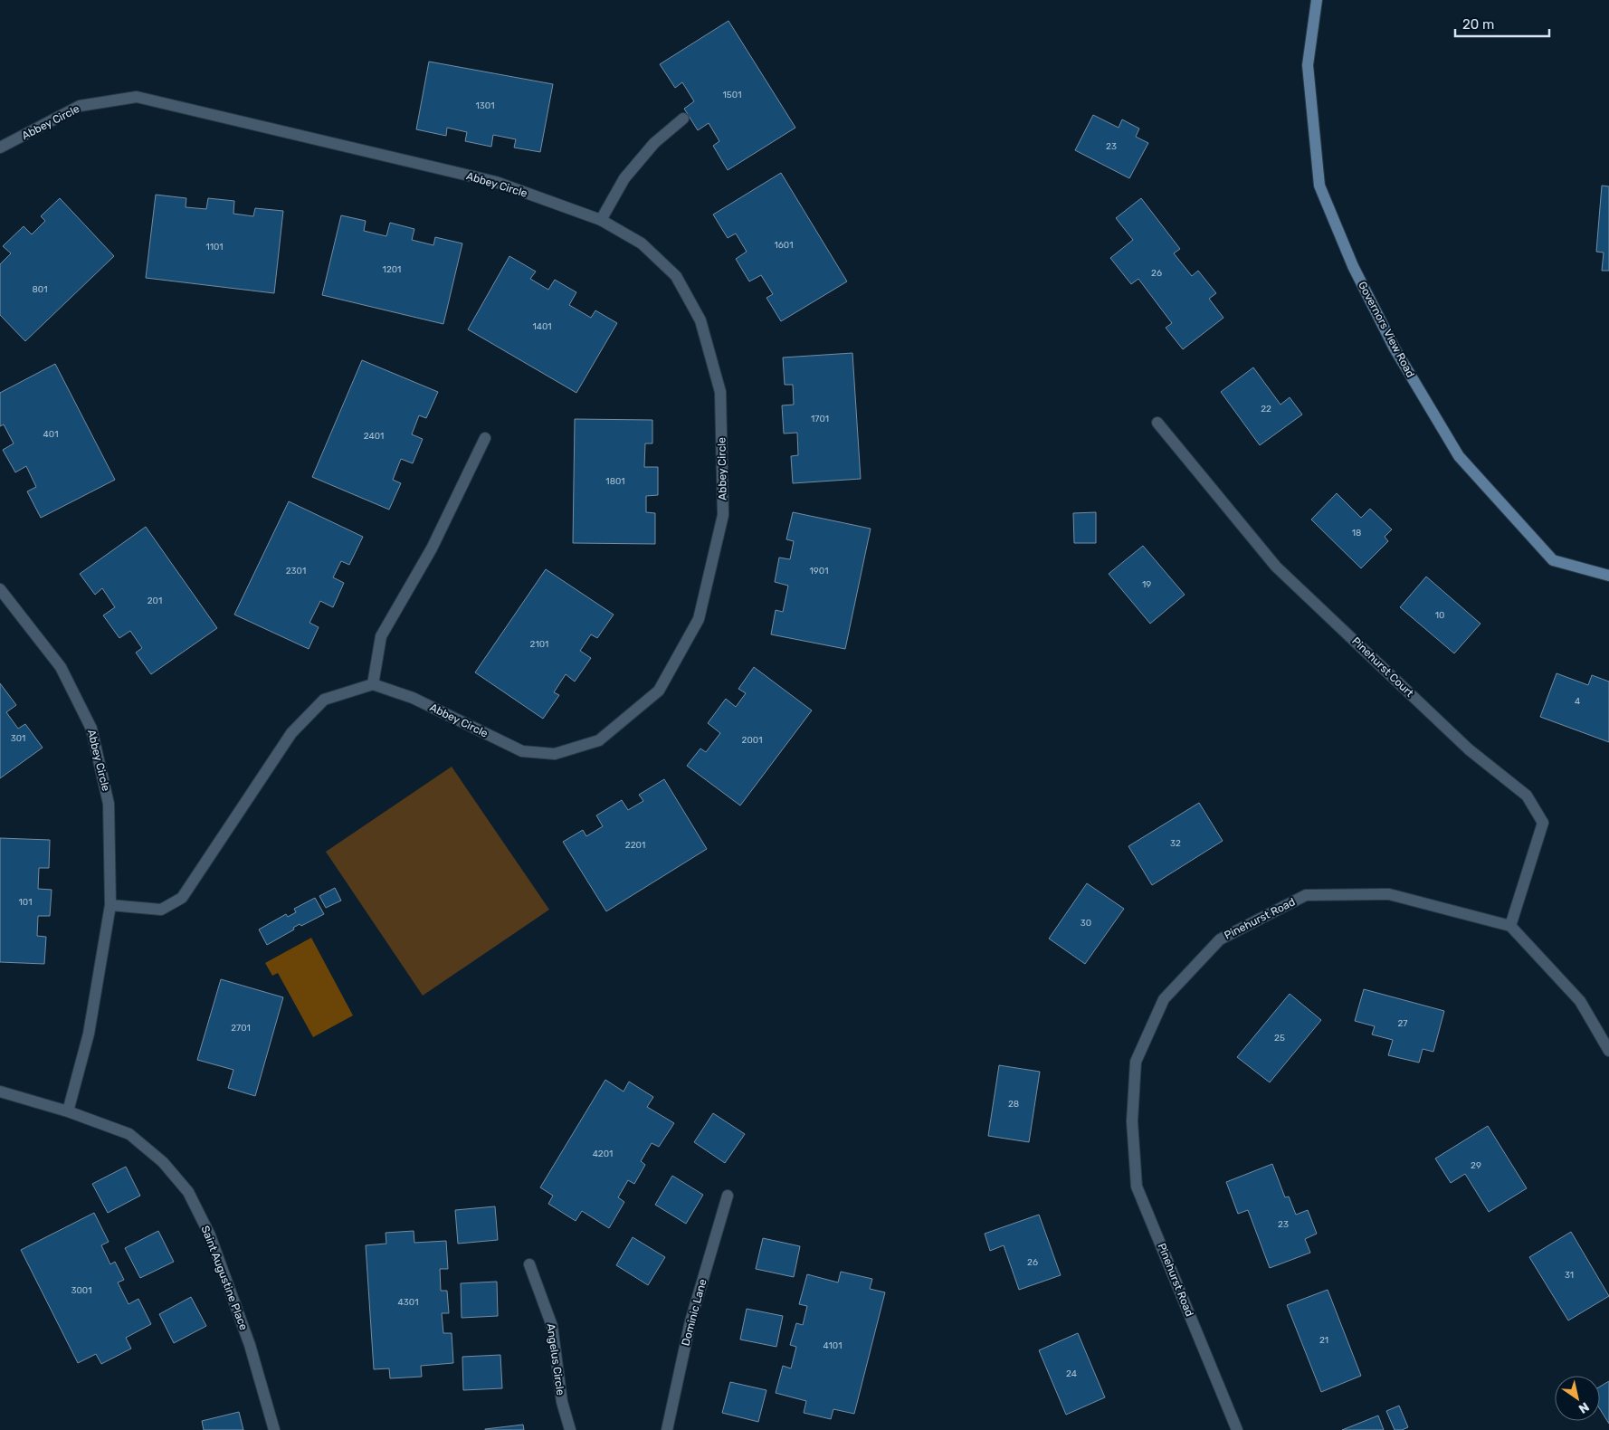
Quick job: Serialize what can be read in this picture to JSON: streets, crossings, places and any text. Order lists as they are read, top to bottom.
{
  "streets": {
    "street": [
      "Abbey Circle",
      "Governors View Road",
      "Pinehurst Court",
      "Pinehurst Road",
      "Saint Augustine Place",
      "Dominic Lane",
      "Angelus Circle"
    ]
  },
  "crossings": [
    ["Abbey Circle", "Saint Augustine Place"],
    ["Pinehurst Court", "Pinehurst Road"]
  ],
  "house_numbers": [
    "1501",
    "1301",
    "23",
    "1601",
    "1101",
    "1201",
    "26",
    "801",
    "1401",
    "22",
    "1701",
    "401",
    "2401",
    "1801",
    "18",
    "2301",
    "1901",
    "19",
    "201",
    "10",
    "2101",
    "4",
    "301",
    "2001",
    "32",
    "2201",
    "101",
    "30",
    "27",
    "2701",
    "25",
    "28",
    "4201",
    "29",
    "23",
    "26",
    "31",
    "3001",
    "4301",
    "21",
    "4101",
    "24"
  ],
  "scale_bar": "20 m",
  "north": "bottom right"
}
